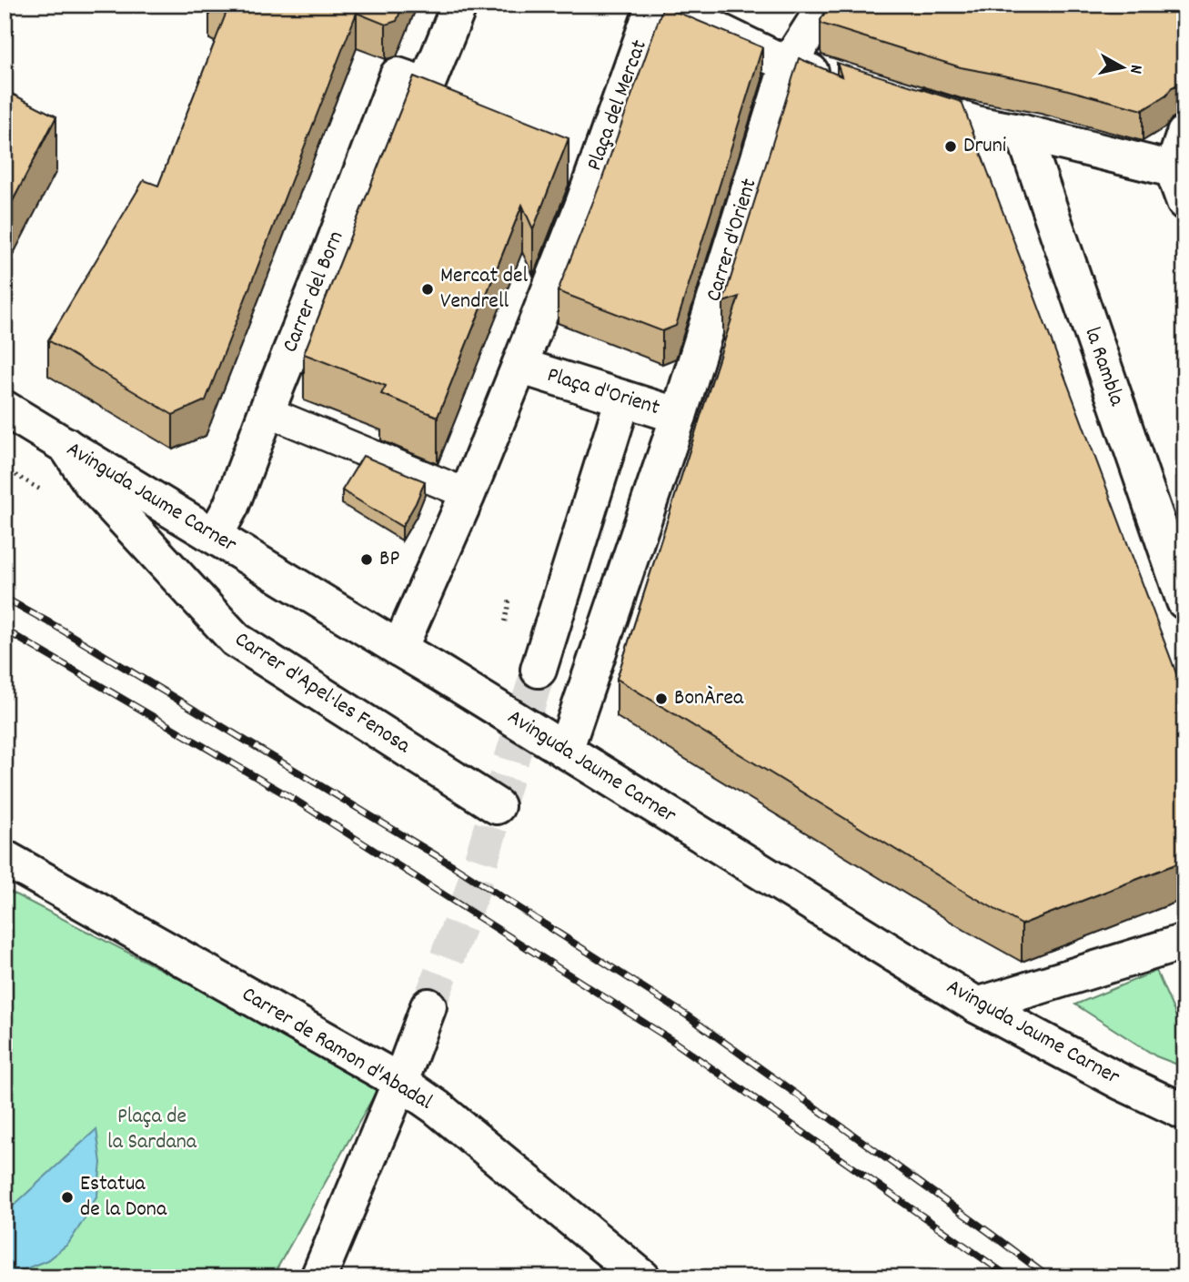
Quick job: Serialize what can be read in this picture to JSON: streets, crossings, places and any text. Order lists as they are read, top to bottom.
{
  "streets": {
    "street": [
      "Plaça del Mercat",
      "Carrer d'Orient",
      "Carrer del Born",
      "la Rambla",
      "Plaça d'Orient",
      "Avinguda Jaume Carner",
      "Carrer d'Apel·les Fenosa",
      "Carrer de Ramon d'Abadal"
    ]
  },
  "crossings": [
    ["Plaça del Mercat", "Plaça d'Orient"],
    ["Carrer d'Orient", "Plaça d'Orient"],
    ["Carrer del Born", "Avinguda Jaume Carner"],
    ["Plaça d'Orient", "Avinguda Jaume Carner"],
    ["Avinguda Jaume Carner", "Carrer d'Apel·les Fenosa"]
  ],
  "parks": ["Plaça de la Sardana"],
  "places": [
    "Druni",
    "Mercat del Vendrell",
    "BP",
    "BonÀrea",
    "Estatua de la Dona"
  ],
  "north": "right"
}
